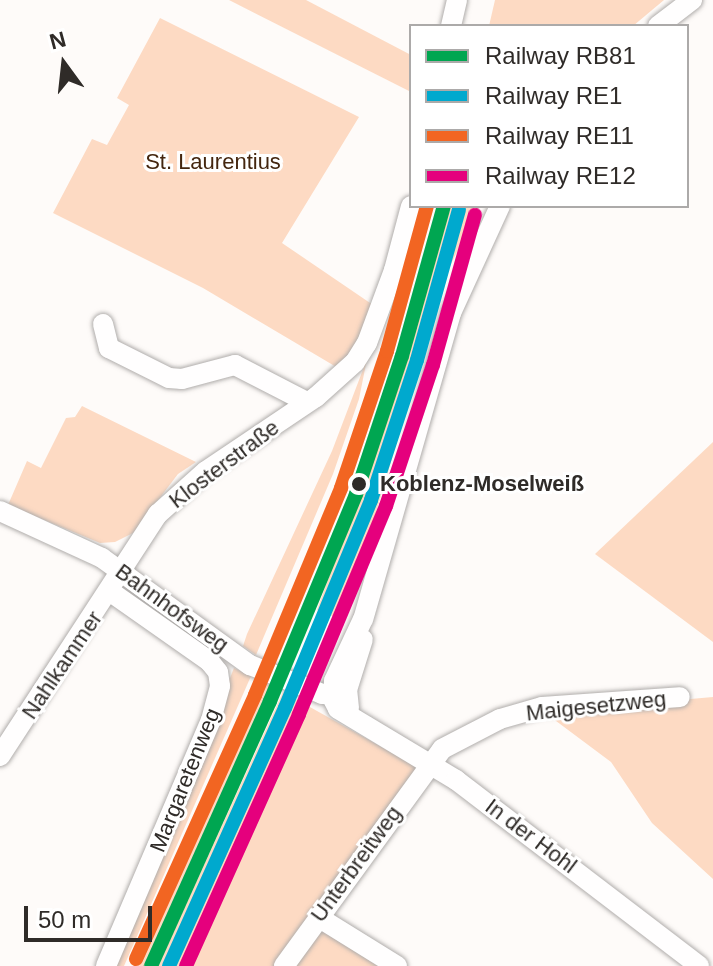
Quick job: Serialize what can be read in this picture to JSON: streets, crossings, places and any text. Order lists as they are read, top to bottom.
{
  "streets": {
    "street": [
      "Klosterstraße",
      "Bahnhofsweg",
      "Nahlkammer",
      "Maigesetzweg",
      "Margaretenweg",
      "In der Hohl",
      "Unterbreitweg"
    ]
  },
  "crossings": [
    ["Klosterstraße", "Bahnhofsweg"],
    ["Klosterstraße", "Nahlkammer"],
    ["Bahnhofsweg", "Nahlkammer"],
    ["Bahnhofsweg", "In der Hohl"],
    ["Nahlkammer", "Margaretenweg"],
    ["Maigesetzweg", "In der Hohl"],
    ["Maigesetzweg", "Unterbreitweg"],
    ["In der Hohl", "Unterbreitweg"]
  ],
  "parks": ["St. Laurentius"],
  "places": ["Koblenz-Moselweiß"],
  "lines": [
    "rail line RB81",
    "rail line RE11",
    "rail line RE1",
    "rail line RE12"
  ],
  "legend": [
    "Railway RB81",
    "Railway RE1",
    "Railway RE11",
    "Railway RE12"
  ],
  "scale_bar": "50 m",
  "north": "top"
}
